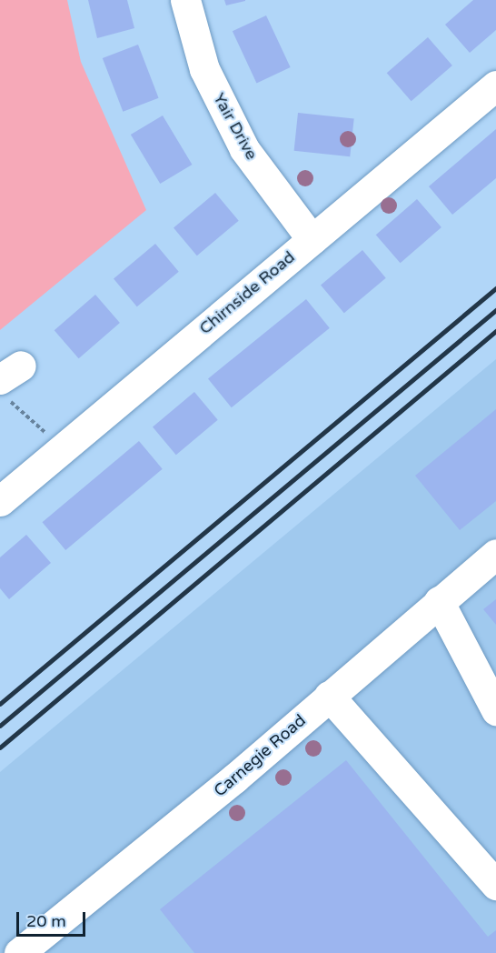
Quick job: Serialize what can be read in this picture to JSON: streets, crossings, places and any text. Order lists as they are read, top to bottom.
{
  "streets": {
    "street": ["Yair Drive", "Chirnside Road", "Carnegie Road"]
  },
  "crossings": [
    ["Yair Drive", "Chirnside Road"]
  ],
  "scale_bar": "20 m"
}
